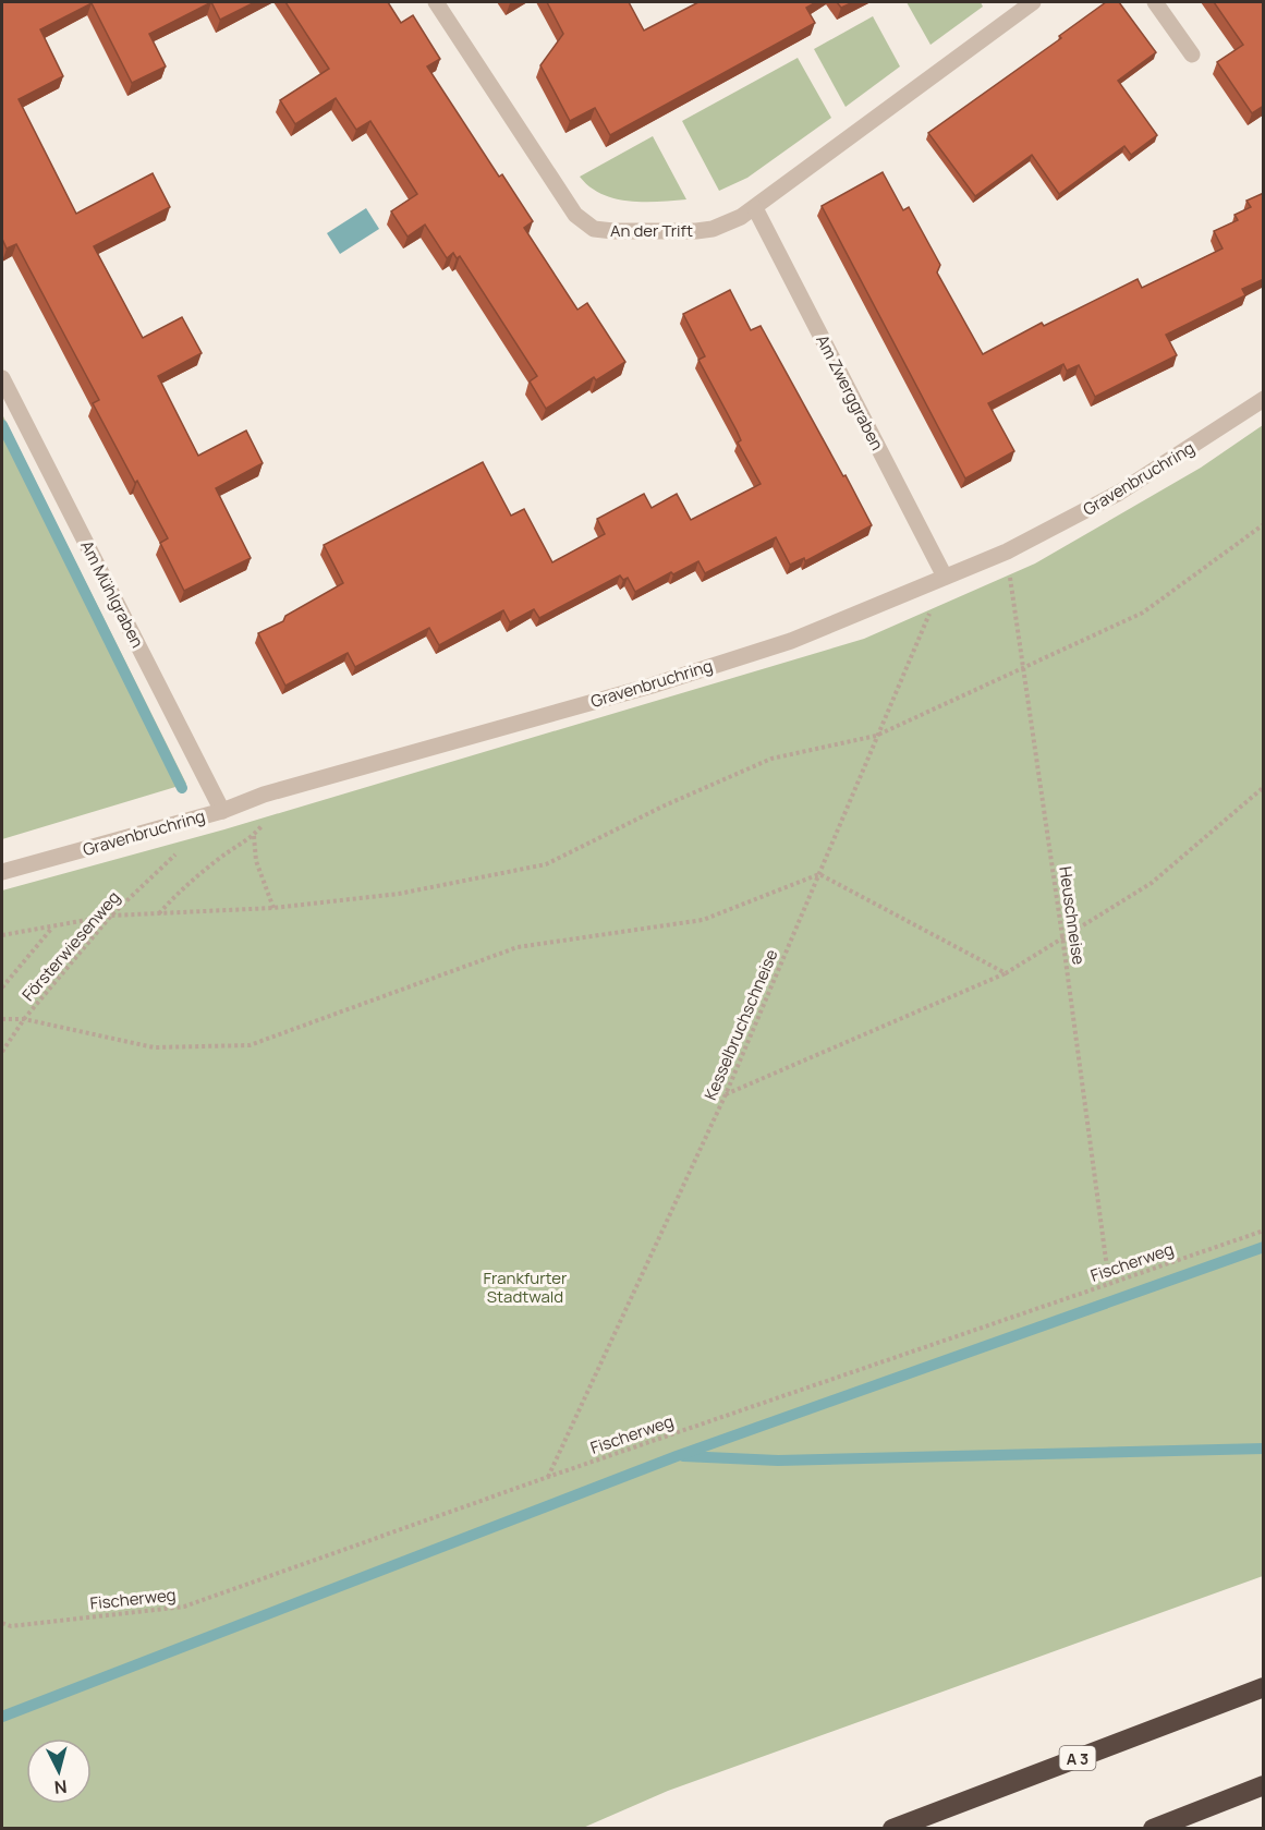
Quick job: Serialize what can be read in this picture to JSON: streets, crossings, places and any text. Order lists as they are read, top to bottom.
{
  "streets": {
    "highway": ["A 3"],
    "street": [
      "An der Trift",
      "Am Zwerggraben",
      "Gravenbruchring",
      "Am Mühlgraben"
    ],
    "path": [
      "Heuschneise",
      "Försterwiesenweg",
      "Kesselbruchschneise",
      "Fischerweg"
    ]
  },
  "crossings": [
    ["An der Trift", "Am Zwerggraben"],
    ["Am Zwerggraben", "Gravenbruchring"],
    ["Am Zwerggraben", "Kesselbruchschneise"],
    ["Gravenbruchring", "Am Mühlgraben"],
    ["Gravenbruchring", "Heuschneise"],
    ["Gravenbruchring", "Kesselbruchschneise"],
    ["Heuschneise", "Fischerweg"],
    ["Kesselbruchschneise", "Fischerweg"]
  ],
  "parks": ["Frankfurter Stadtwald"],
  "north": "bottom"
}
